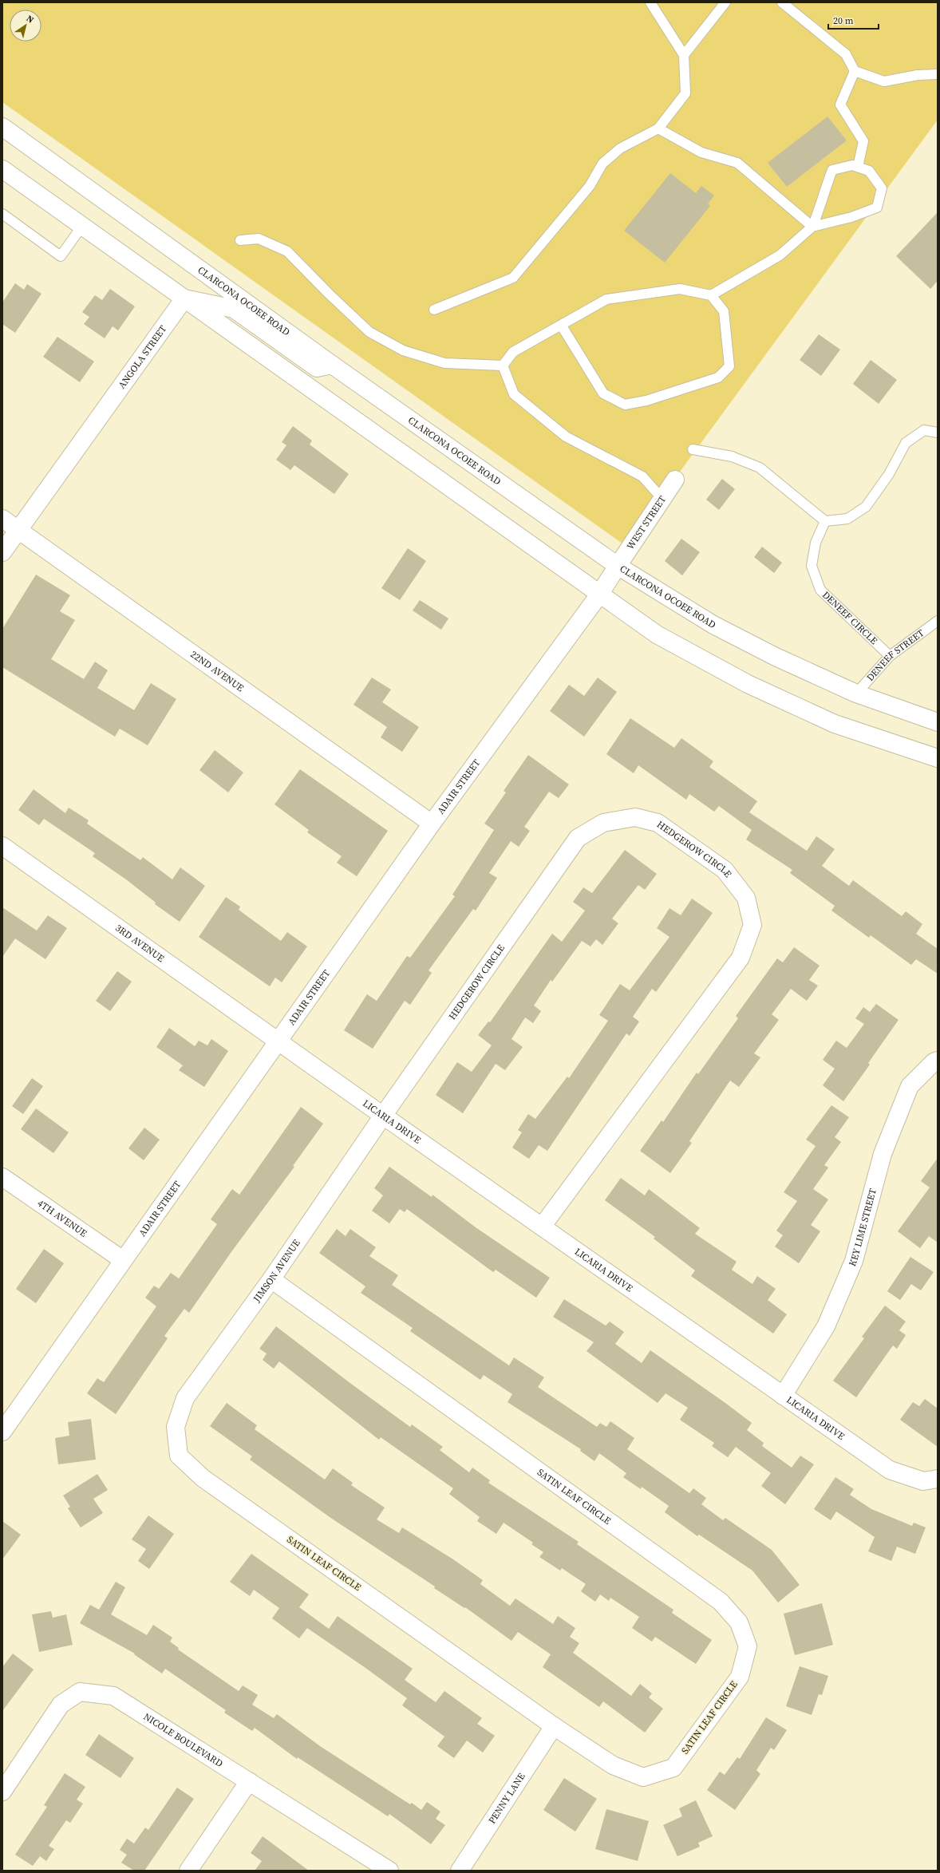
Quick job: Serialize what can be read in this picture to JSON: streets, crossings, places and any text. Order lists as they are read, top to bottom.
{
  "streets": {
    "street": [
      "CLARCONA OCOEE ROAD",
      "ANGOLA STREET",
      "WEST STREET",
      "22ND AVENUE",
      "ADAIR STREET",
      "HEDGEROW CIRCLE",
      "3RD AVENUE",
      "LICARIA DRIVE",
      "4TH AVENUE",
      "KEY LIME STREET",
      "JIMSON AVENUE",
      "SATIN LEAF CIRCLE",
      "NICOLE BOULEVARD",
      "PENNY LANE"
    ],
    "lane": ["DENEEF CIRCLE", "DENEEF STREET"]
  },
  "crossings": [
    ["CLARCONA OCOEE ROAD", "WEST STREET"],
    ["CLARCONA OCOEE ROAD", "DENEEF STREET"],
    ["CLARCONA OCOEE ROAD", "ADAIR STREET"],
    ["ANGOLA STREET", "22ND AVENUE"],
    ["WEST STREET", "ADAIR STREET"],
    ["DENEEF CIRCLE", "DENEEF STREET"],
    ["22ND AVENUE", "ADAIR STREET"],
    ["ADAIR STREET", "3RD AVENUE"],
    ["ADAIR STREET", "LICARIA DRIVE"],
    ["ADAIR STREET", "4TH AVENUE"],
    ["HEDGEROW CIRCLE", "LICARIA DRIVE"],
    ["HEDGEROW CIRCLE", "JIMSON AVENUE"],
    ["3RD AVENUE", "LICARIA DRIVE"],
    ["LICARIA DRIVE", "KEY LIME STREET"],
    ["LICARIA DRIVE", "JIMSON AVENUE"],
    ["JIMSON AVENUE", "SATIN LEAF CIRCLE"],
    ["SATIN LEAF CIRCLE", "PENNY LANE"]
  ],
  "scale_bar": "20 m",
  "north": "top right"
}
